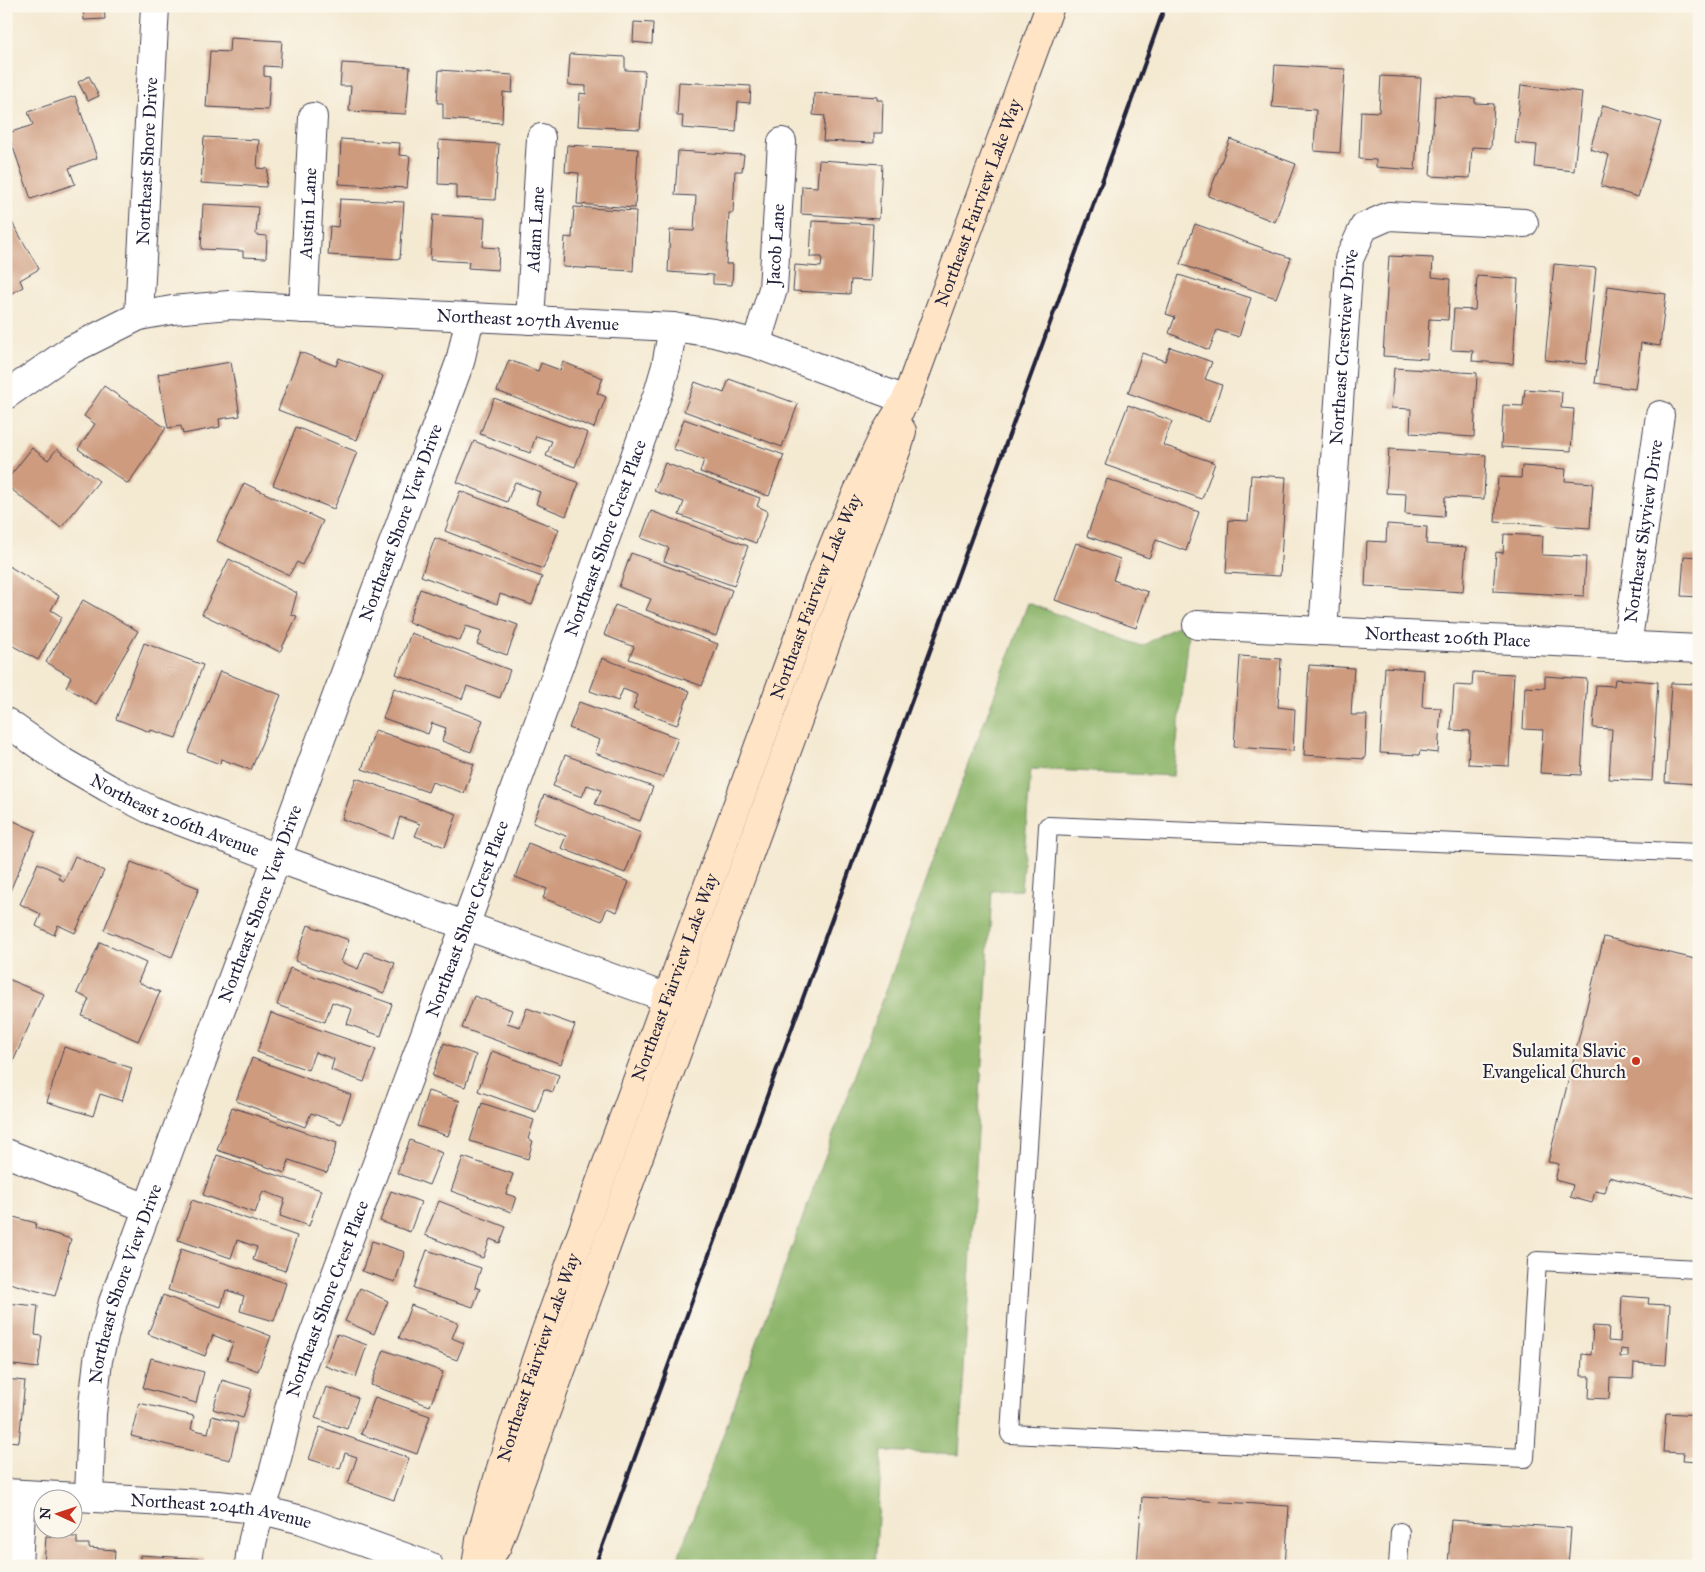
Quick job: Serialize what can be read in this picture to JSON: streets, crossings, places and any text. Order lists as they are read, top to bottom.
{
  "streets": {
    "street": [
      "Northeast Shore Drive",
      "Northeast Fairview Lake Way",
      "Austin Lane",
      "Adam Lane",
      "Jacob Lane",
      "Northeast 207th Avenue",
      "Northeast Crestview Drive",
      "Northeast Shore View Drive",
      "Northeast Skyview Drive",
      "Northeast Shore Crest Place",
      "Northeast 206th Place",
      "Northeast 206th Avenue",
      "Northeast 204th Avenue"
    ]
  },
  "crossings": [
    ["Northeast Shore Drive", "Northeast 207th Avenue"],
    ["Northeast Fairview Lake Way", "Northeast 207th Avenue"],
    ["Northeast Fairview Lake Way", "Northeast 206th Avenue"],
    ["Austin Lane", "Northeast 207th Avenue"],
    ["Adam Lane", "Northeast 207th Avenue"],
    ["Jacob Lane", "Northeast 207th Avenue"],
    ["Northeast 207th Avenue", "Northeast Shore View Drive"],
    ["Northeast 207th Avenue", "Northeast Shore Crest Place"],
    ["Northeast Crestview Drive", "Northeast 206th Place"],
    ["Northeast Shore View Drive", "Northeast 206th Avenue"],
    ["Northeast Shore View Drive", "Northeast 204th Avenue"],
    ["Northeast Skyview Drive", "Northeast 206th Place"],
    ["Northeast Shore Crest Place", "Northeast 206th Avenue"],
    ["Northeast Shore Crest Place", "Northeast 204th Avenue"]
  ],
  "places": ["Sulamita Slavic Evangelical Church"],
  "north": "left"
}
